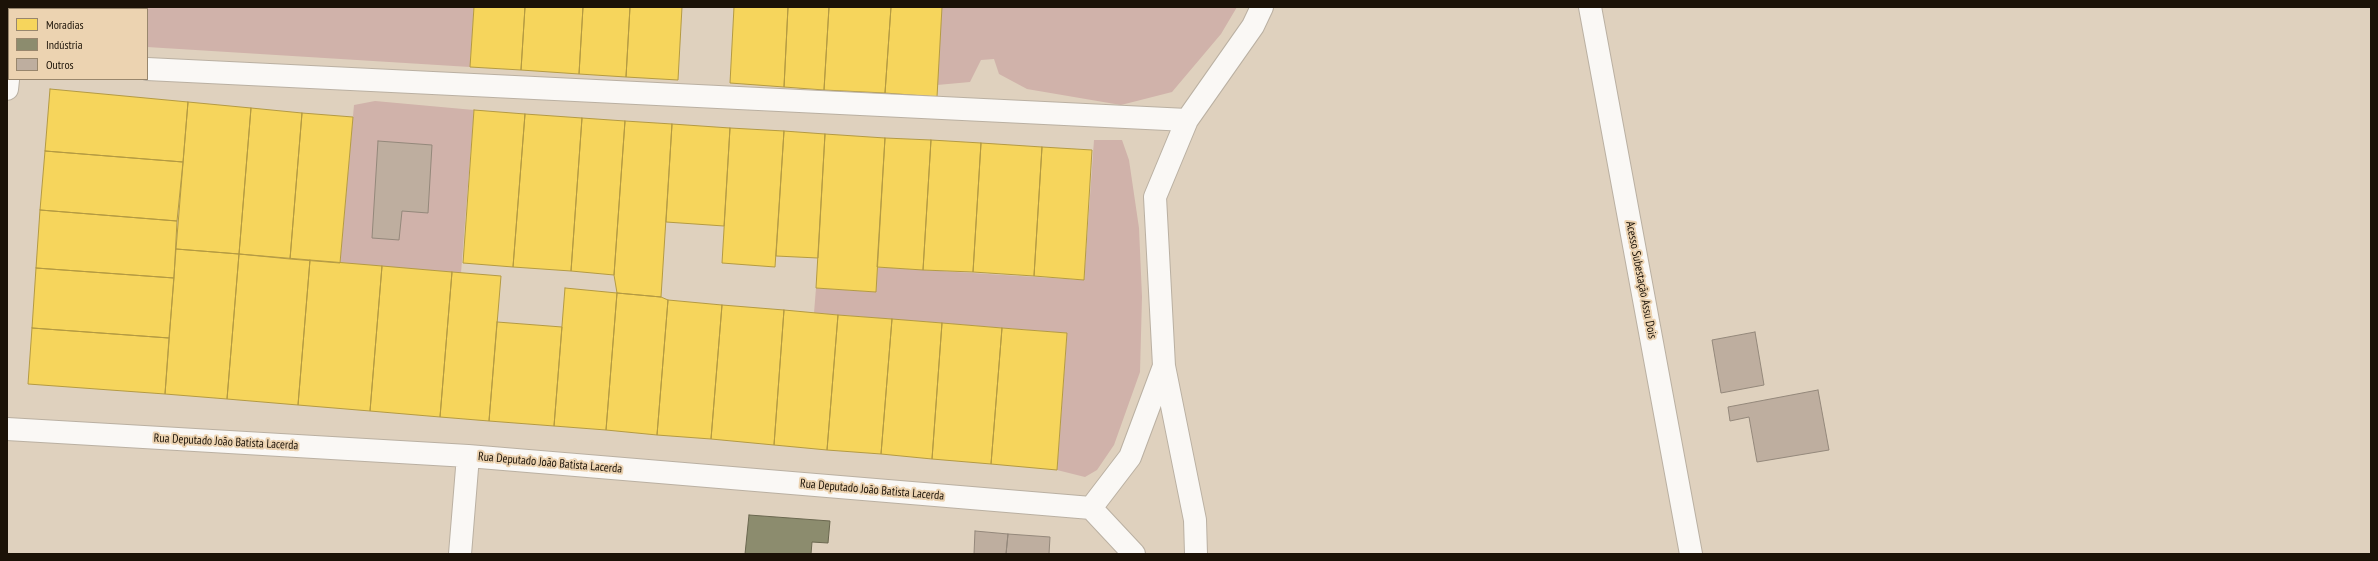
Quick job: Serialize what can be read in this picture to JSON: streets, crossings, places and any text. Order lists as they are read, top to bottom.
{
  "streets": {
    "street": ["Acesso Subestação Assu Dois", "Rua Deputado João Batista Lacerda"]
  },
  "legend": ["Moradias", "Indústria", "Outros"]
}
